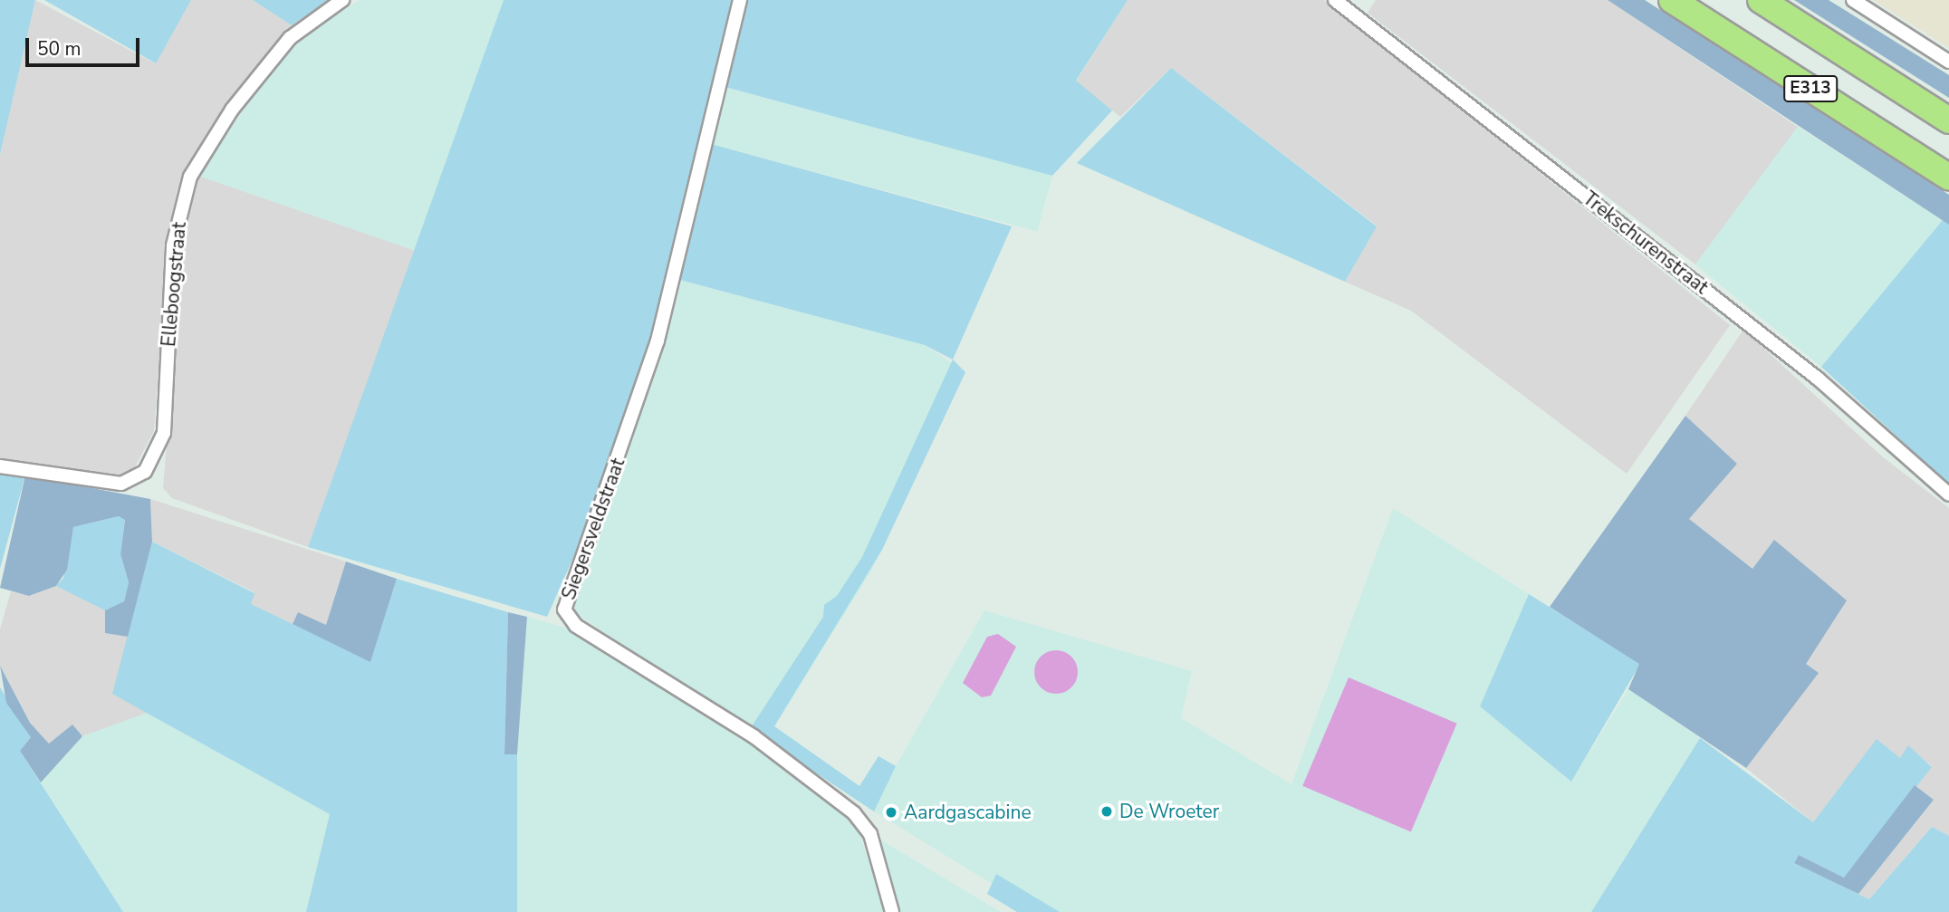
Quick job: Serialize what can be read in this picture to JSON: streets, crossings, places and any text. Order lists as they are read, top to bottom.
{
  "streets": {
    "highway": ["E313"],
    "street": ["Trekschurenstraat", "Elleboogstraat", "Siegersveldstraat"]
  },
  "places": ["De Wroeter", "Aardgascabine"],
  "scale_bar": "50 m"
}
